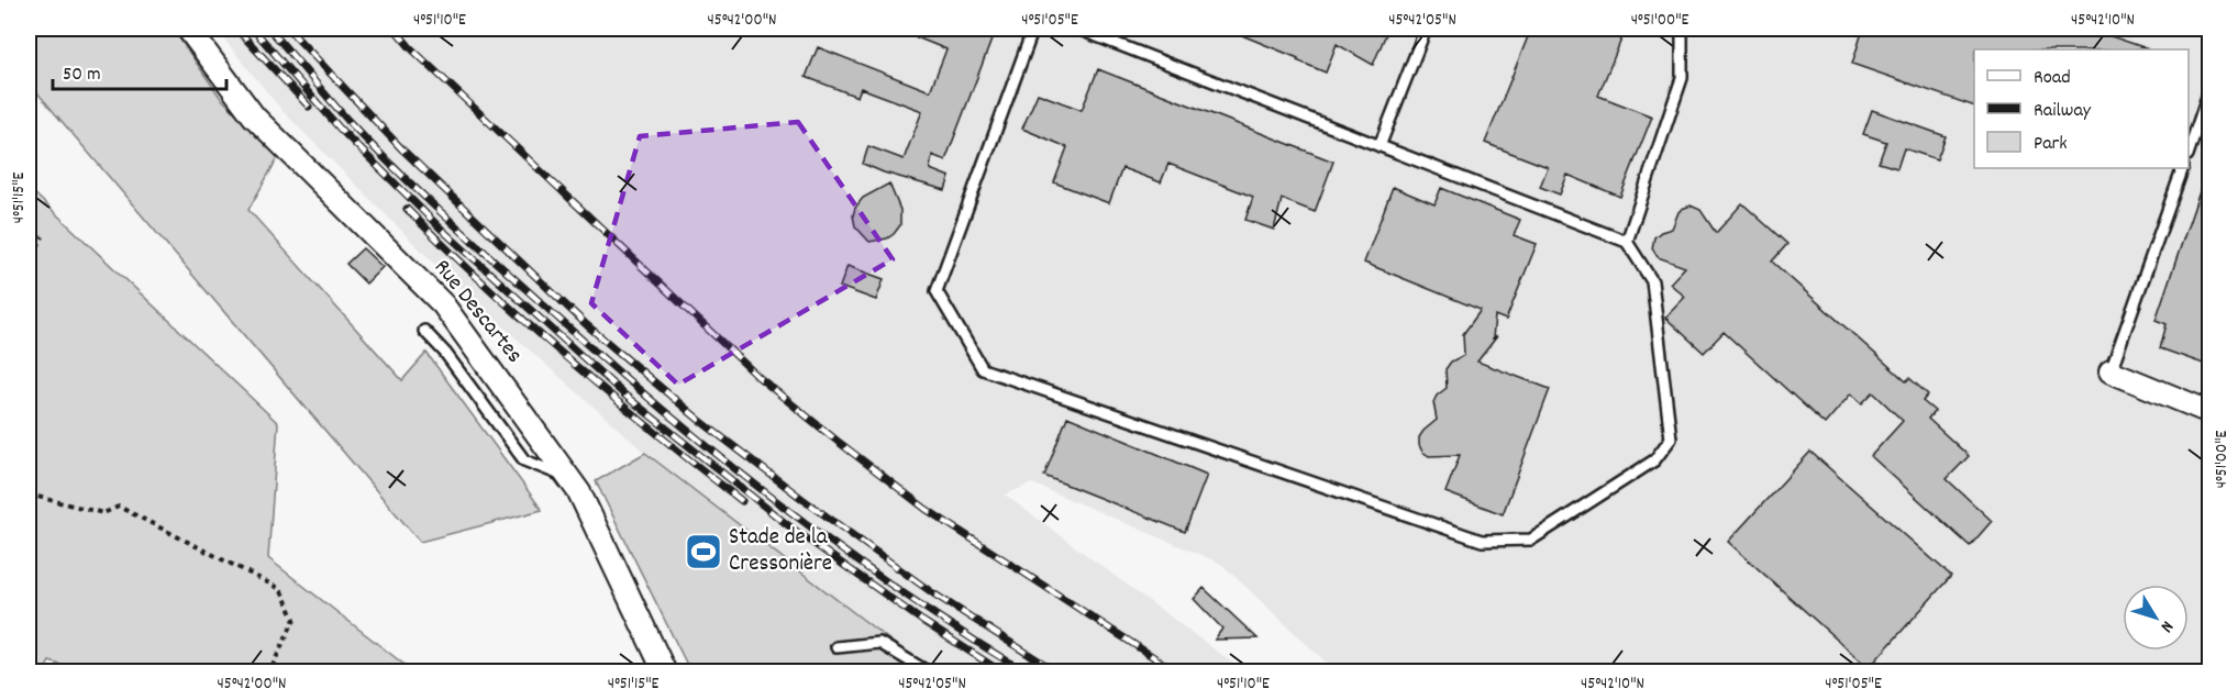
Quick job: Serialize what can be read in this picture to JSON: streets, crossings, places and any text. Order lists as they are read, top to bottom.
{
  "streets": {
    "street": ["Rue Descartes"]
  },
  "places": {
    "sports": ["Stade de la Cressonière"]
  },
  "legend": ["Road", "Railway", "Park"],
  "scale_bar": "50 m",
  "north": "bottom right",
  "coordinates": [
    "4°51'10\"E",
    "45°42'00\"N",
    "4°51'05\"E",
    "45°42'05\"N",
    "4°51'00\"E",
    "45°42'10\"N",
    "4°51'15\"E"
  ]
}
